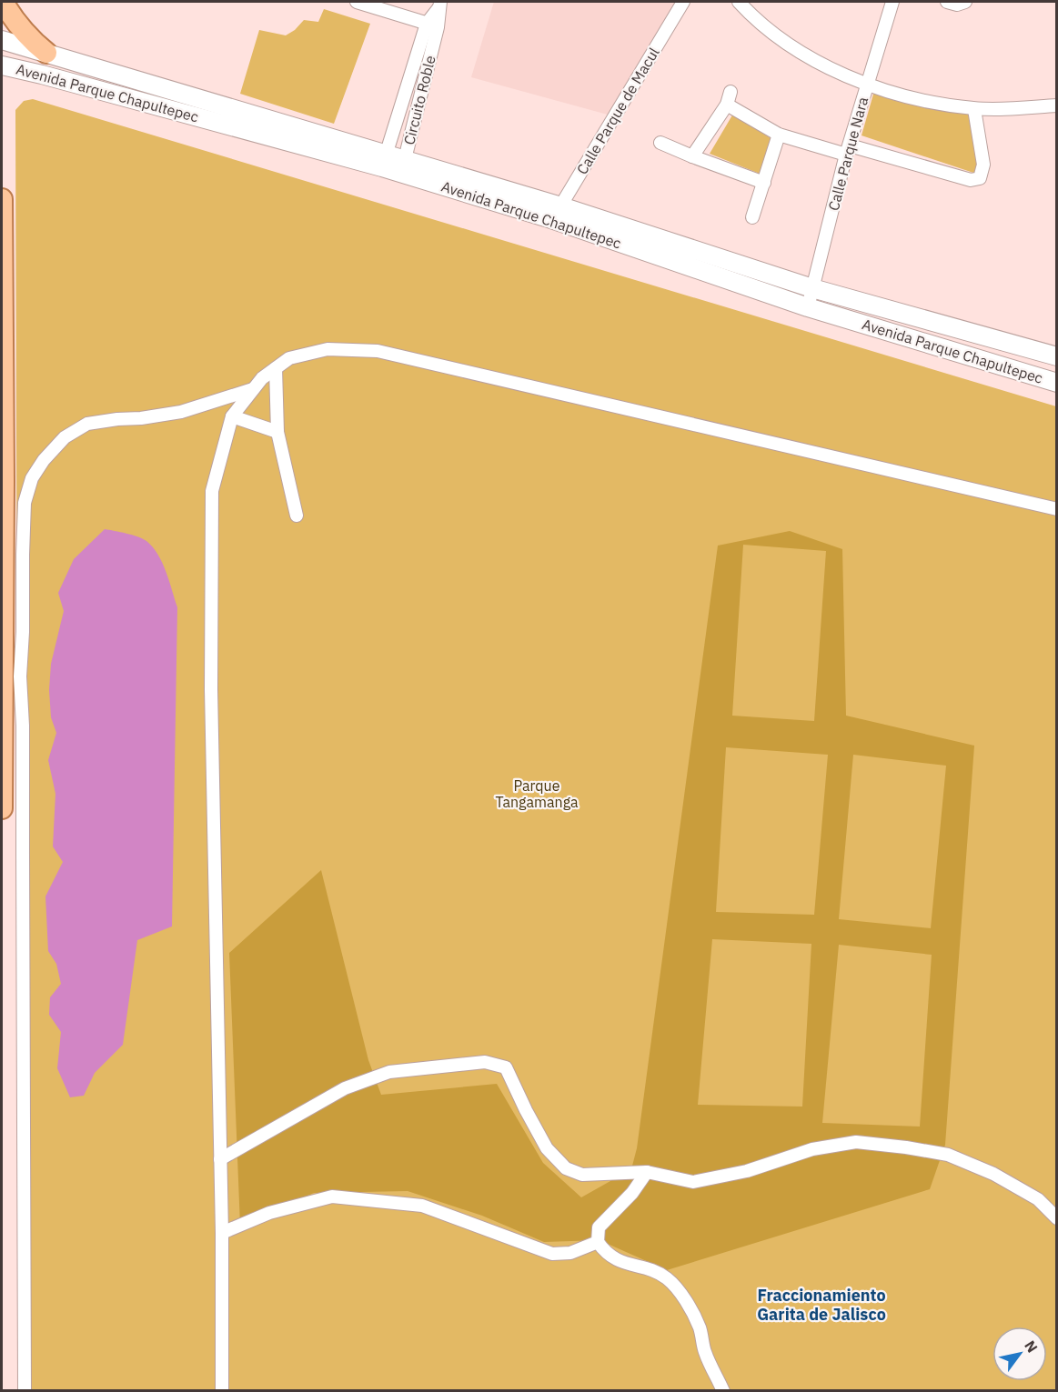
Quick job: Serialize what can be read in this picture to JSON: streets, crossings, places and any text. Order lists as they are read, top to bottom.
{
  "streets": {
    "main road": ["Avenida Parque Chapultepec"],
    "street": ["Circuito Roble", "Calle Parque de Macul", "Calle Parque Nara"]
  },
  "crossings": [
    ["Avenida Parque Chapultepec", "Circuito Roble"],
    ["Avenida Parque Chapultepec", "Calle Parque de Macul"],
    ["Avenida Parque Chapultepec", "Calle Parque Nara"]
  ],
  "districts": ["Fraccionamiento Garita de Jalisco"],
  "parks": ["Parque Tangamanga"],
  "north": "top right"
}
